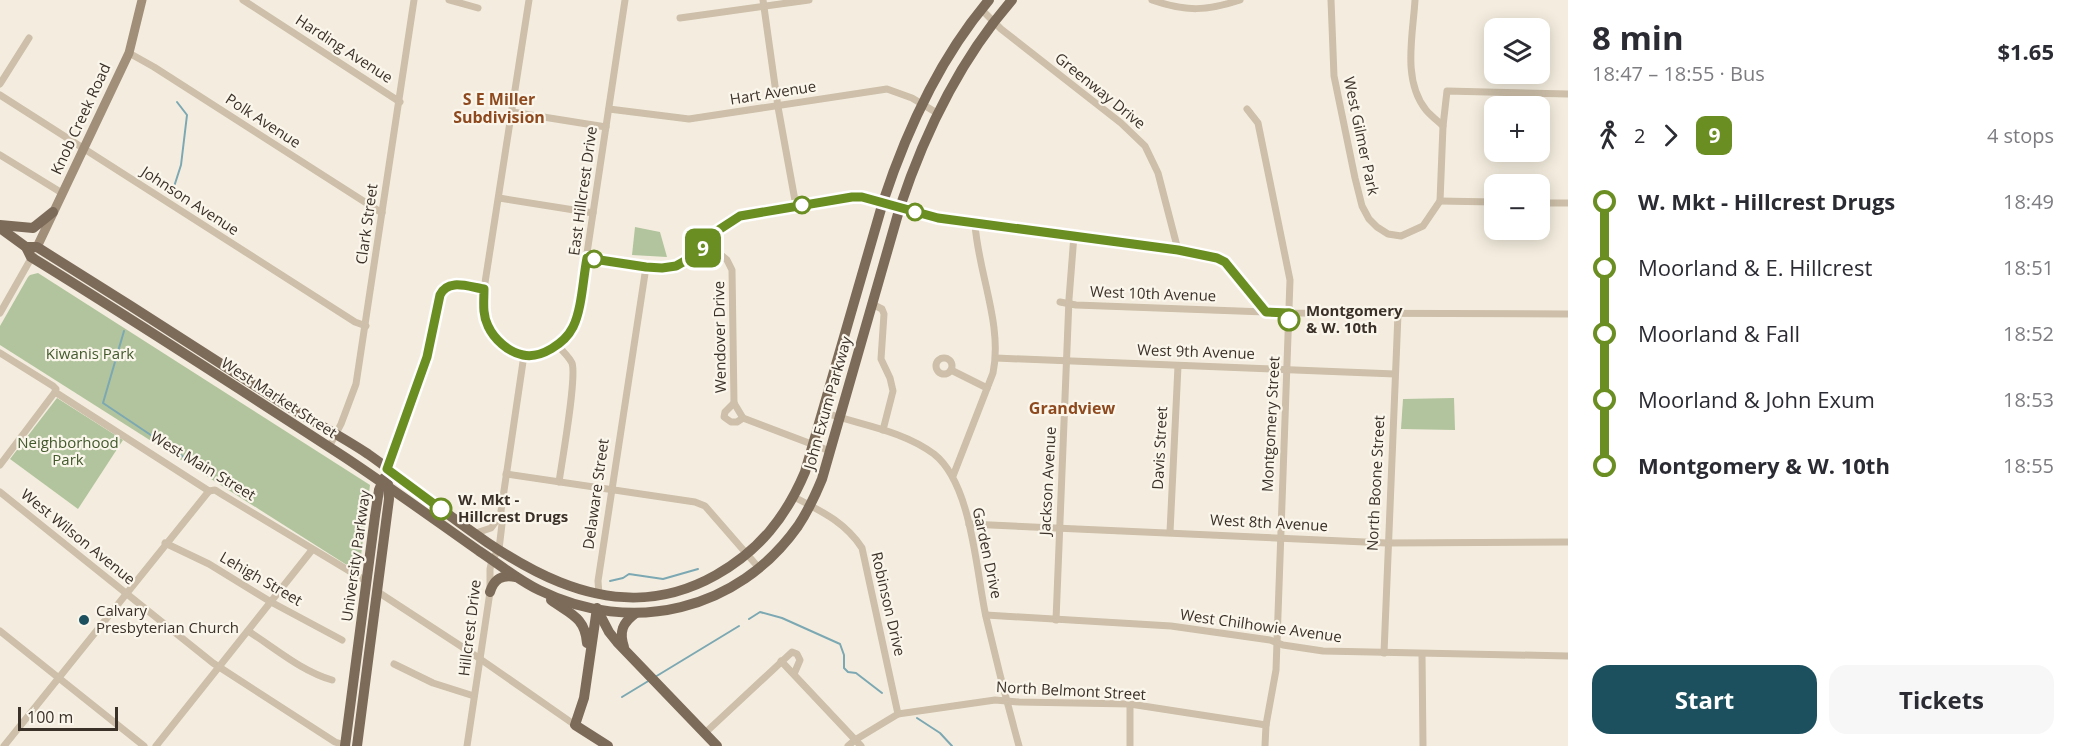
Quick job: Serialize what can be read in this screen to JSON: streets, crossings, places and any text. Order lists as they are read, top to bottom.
{
  "streets": {
    "main road": [
      "Knob Creek Road",
      "West Market Street",
      "John Exum Parkway",
      "Delaware Street",
      "University Parkway"
    ],
    "street": [
      "Harding Avenue",
      "Greenway Drive",
      "Hart Avenue",
      "Polk Avenue",
      "West Gilmer Park",
      "East Hillcrest Drive",
      "Johnson Avenue",
      "Clark Street",
      "West 10th Avenue",
      "Wendover Drive",
      "West 9th Avenue",
      "Montgomery Street",
      "Davis Street",
      "West Main Street",
      "Jackson Avenue",
      "North Boone Street",
      "West 8th Avenue",
      "West Wilson Avenue",
      "Garden Drive",
      "Lehigh Street",
      "Robinson Drive",
      "West Chilhowie Avenue",
      "Hillcrest Drive",
      "North Belmont Street"
    ]
  },
  "crossings": [
    ["Harding Avenue", "Clark Street"],
    ["Greenway Drive", "John Exum Parkway"],
    ["Hart Avenue", "East Hillcrest Drive"],
    ["Hart Avenue", "John Exum Parkway"],
    ["Knob Creek Road", "Polk Avenue"],
    ["Knob Creek Road", "Johnson Avenue"],
    ["Knob Creek Road", "West Market Street"],
    ["Polk Avenue", "Clark Street"],
    ["Johnson Avenue", "Clark Street"],
    ["Clark Street", "West Market Street"],
    ["West 10th Avenue", "Montgomery Street"],
    ["West 10th Avenue", "Jackson Avenue"],
    ["West 10th Avenue", "North Boone Street"],
    ["West 9th Avenue", "Montgomery Street"],
    ["West 9th Avenue", "Davis Street"],
    ["West 9th Avenue", "Jackson Avenue"],
    ["West 9th Avenue", "North Boone Street"],
    ["West Market Street", "John Exum Parkway"],
    ["West Market Street", "University Parkway"],
    ["West Market Street", "Hillcrest Drive"],
    ["John Exum Parkway", "Delaware Street"],
    ["John Exum Parkway", "Garden Drive"],
    ["John Exum Parkway", "Robinson Drive"],
    ["John Exum Parkway", "Hillcrest Drive"],
    ["Montgomery Street", "West 8th Avenue"],
    ["Montgomery Street", "West Chilhowie Avenue"],
    ["Montgomery Street", "North Belmont Street"],
    ["Davis Street", "West 8th Avenue"],
    ["West Main Street", "University Parkway"],
    ["Jackson Avenue", "West 8th Avenue"],
    ["Jackson Avenue", "West Chilhowie Avenue"],
    ["North Boone Street", "West 8th Avenue"],
    ["North Boone Street", "West Chilhowie Avenue"],
    ["West 8th Avenue", "Garden Drive"],
    ["West Wilson Avenue", "University Parkway"],
    ["Garden Drive", "West Chilhowie Avenue"],
    ["Garden Drive", "North Belmont Street"],
    ["Robinson Drive", "North Belmont Street"]
  ],
  "districts": ["S E Miller Subdivision", "Grandview"],
  "parks": ["Kiwanis Park", "Neighborhood Park"],
  "places": ["Montgomery & W. 10th", "W. Mkt - Hillcrest Drugs", "Calvary Presbyterian Church"],
  "lines": ["bus line 9"],
  "scale_bar": "100 m",
  "page": {
    "on_map": "9",
    "heading": ["8 min", "18:47 – 18:55 · Bus", "$1.65"],
    "map_buttons": ["+", "−"],
    "legs": ["2", "9", "4 stops"],
    "list": [
      {
        "name": "W. Mkt - Hillcrest Drugs",
        "value": "18:49"
      },
      {
        "name": "Moorland & E. Hillcrest",
        "value": "18:51"
      },
      {
        "name": "Moorland & Fall",
        "value": "18:52"
      },
      {
        "name": "Moorland & John Exum",
        "value": "18:53"
      },
      {
        "name": "Montgomery & W. 10th",
        "value": "18:55"
      }
    ],
    "buttons": ["Start", "Tickets"],
    "scale": "100 m"
  }
}
